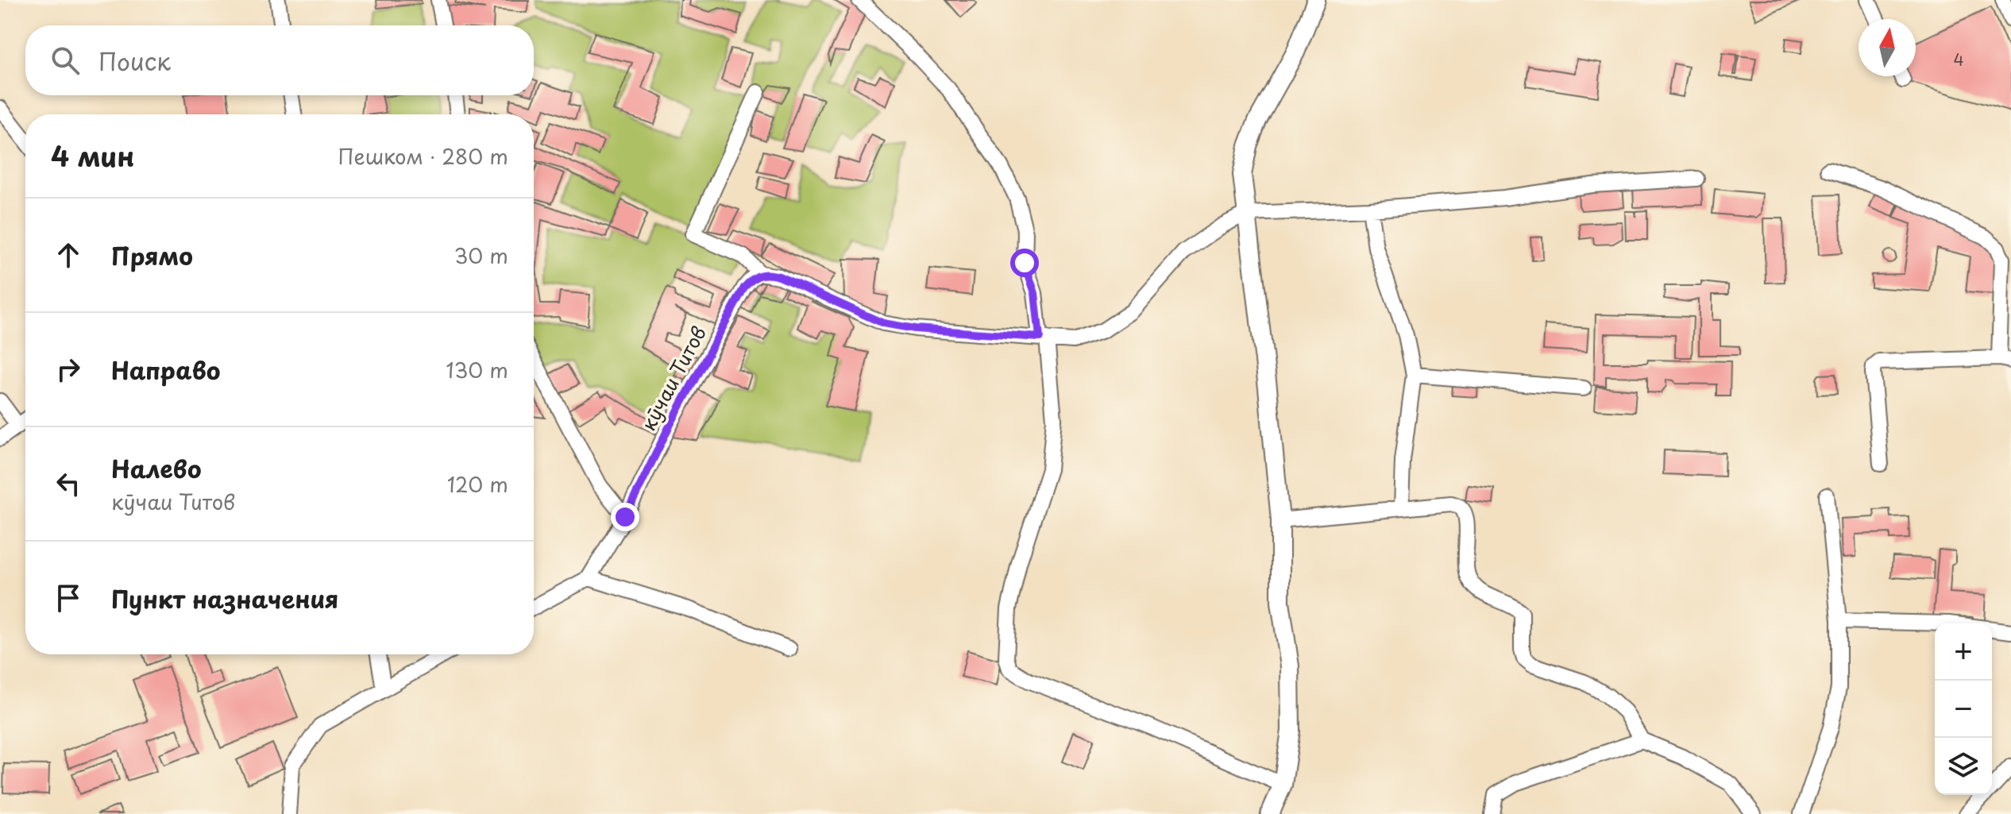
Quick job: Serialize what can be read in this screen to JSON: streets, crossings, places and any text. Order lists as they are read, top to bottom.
{
  "streets": {
    "street": ["кӯчаи Титов"]
  },
  "house_numbers": ["4"],
  "north": "top",
  "page": {
    "search": "Поиск",
    "heading": ["4 мин", "Пешком · 280 m"],
    "list": [
      ["Прямо", "30 m"],
      ["Направо", "130 m"],
      ["Налево", "кӯчаи Титов", "120 m"],
      "Пункт назначения"
    ],
    "map_buttons": ["+", "−"]
  }
}
